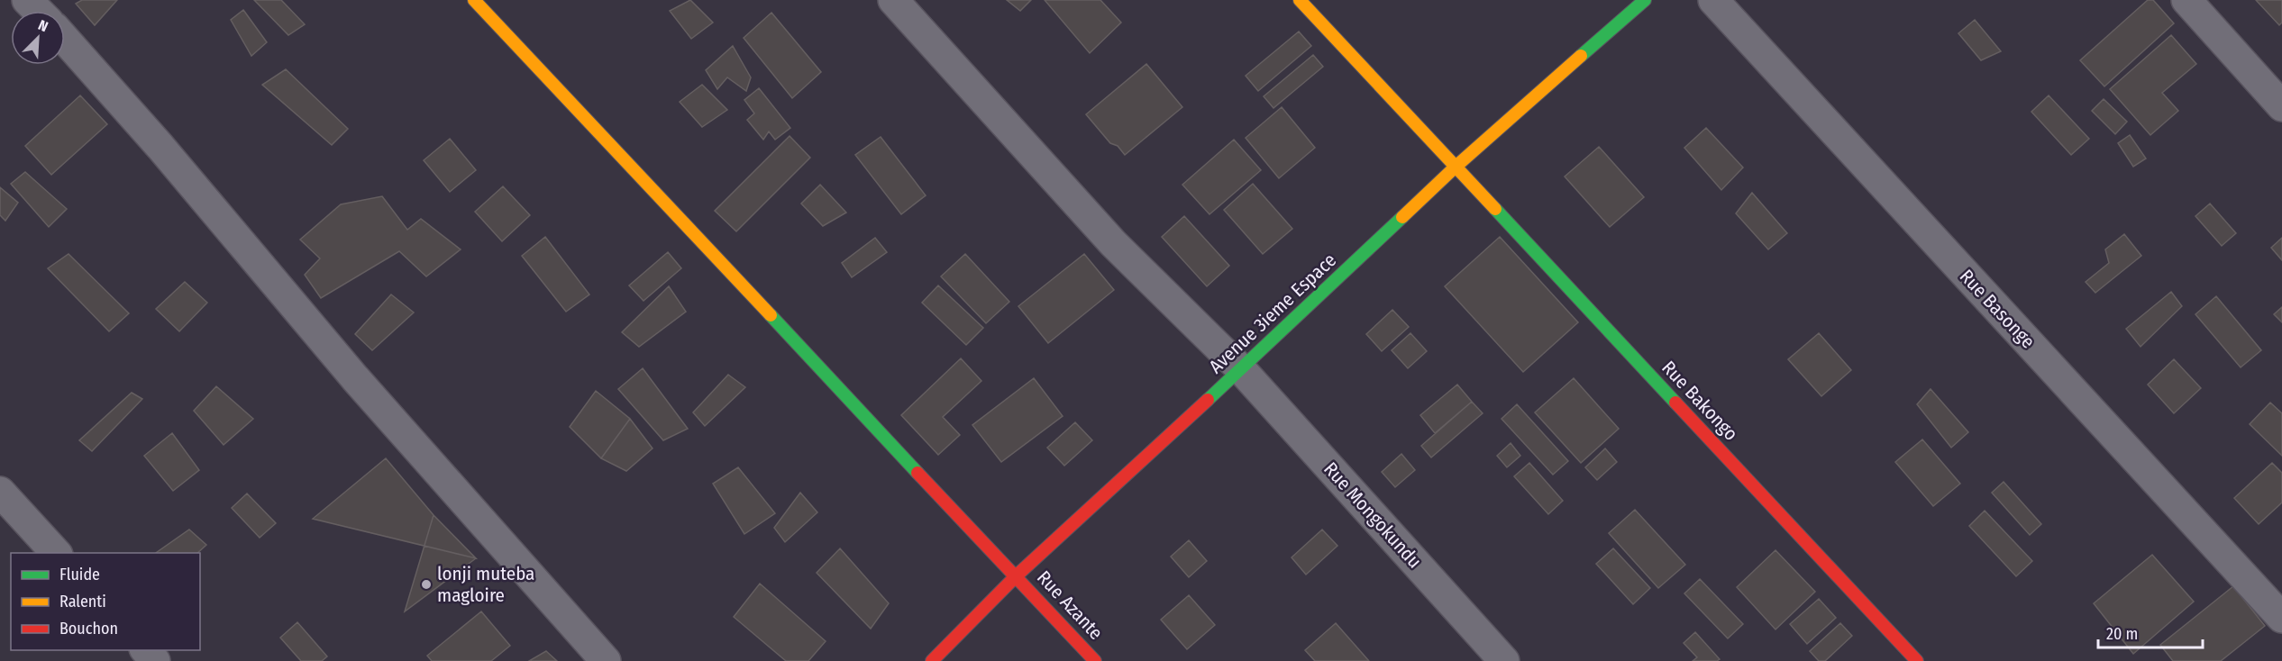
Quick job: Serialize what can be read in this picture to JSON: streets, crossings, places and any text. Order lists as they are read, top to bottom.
{
  "streets": {
    "street": [
      "Rue Basonge",
      "Avenue 3ieme Espace",
      "Rue Bakongo",
      "Rue Mongokundu",
      "Rue Azante"
    ]
  },
  "crossings": [
    ["Avenue 3ieme Espace", "Rue Bakongo"],
    ["Avenue 3ieme Espace", "Rue Mongokundu"],
    ["Avenue 3ieme Espace", "Rue Azante"]
  ],
  "places": ["lonji muteba magloire"],
  "legend": ["Fluide", "Ralenti", "Bouchon"],
  "scale_bar": "20 m",
  "north": "top right"
}
